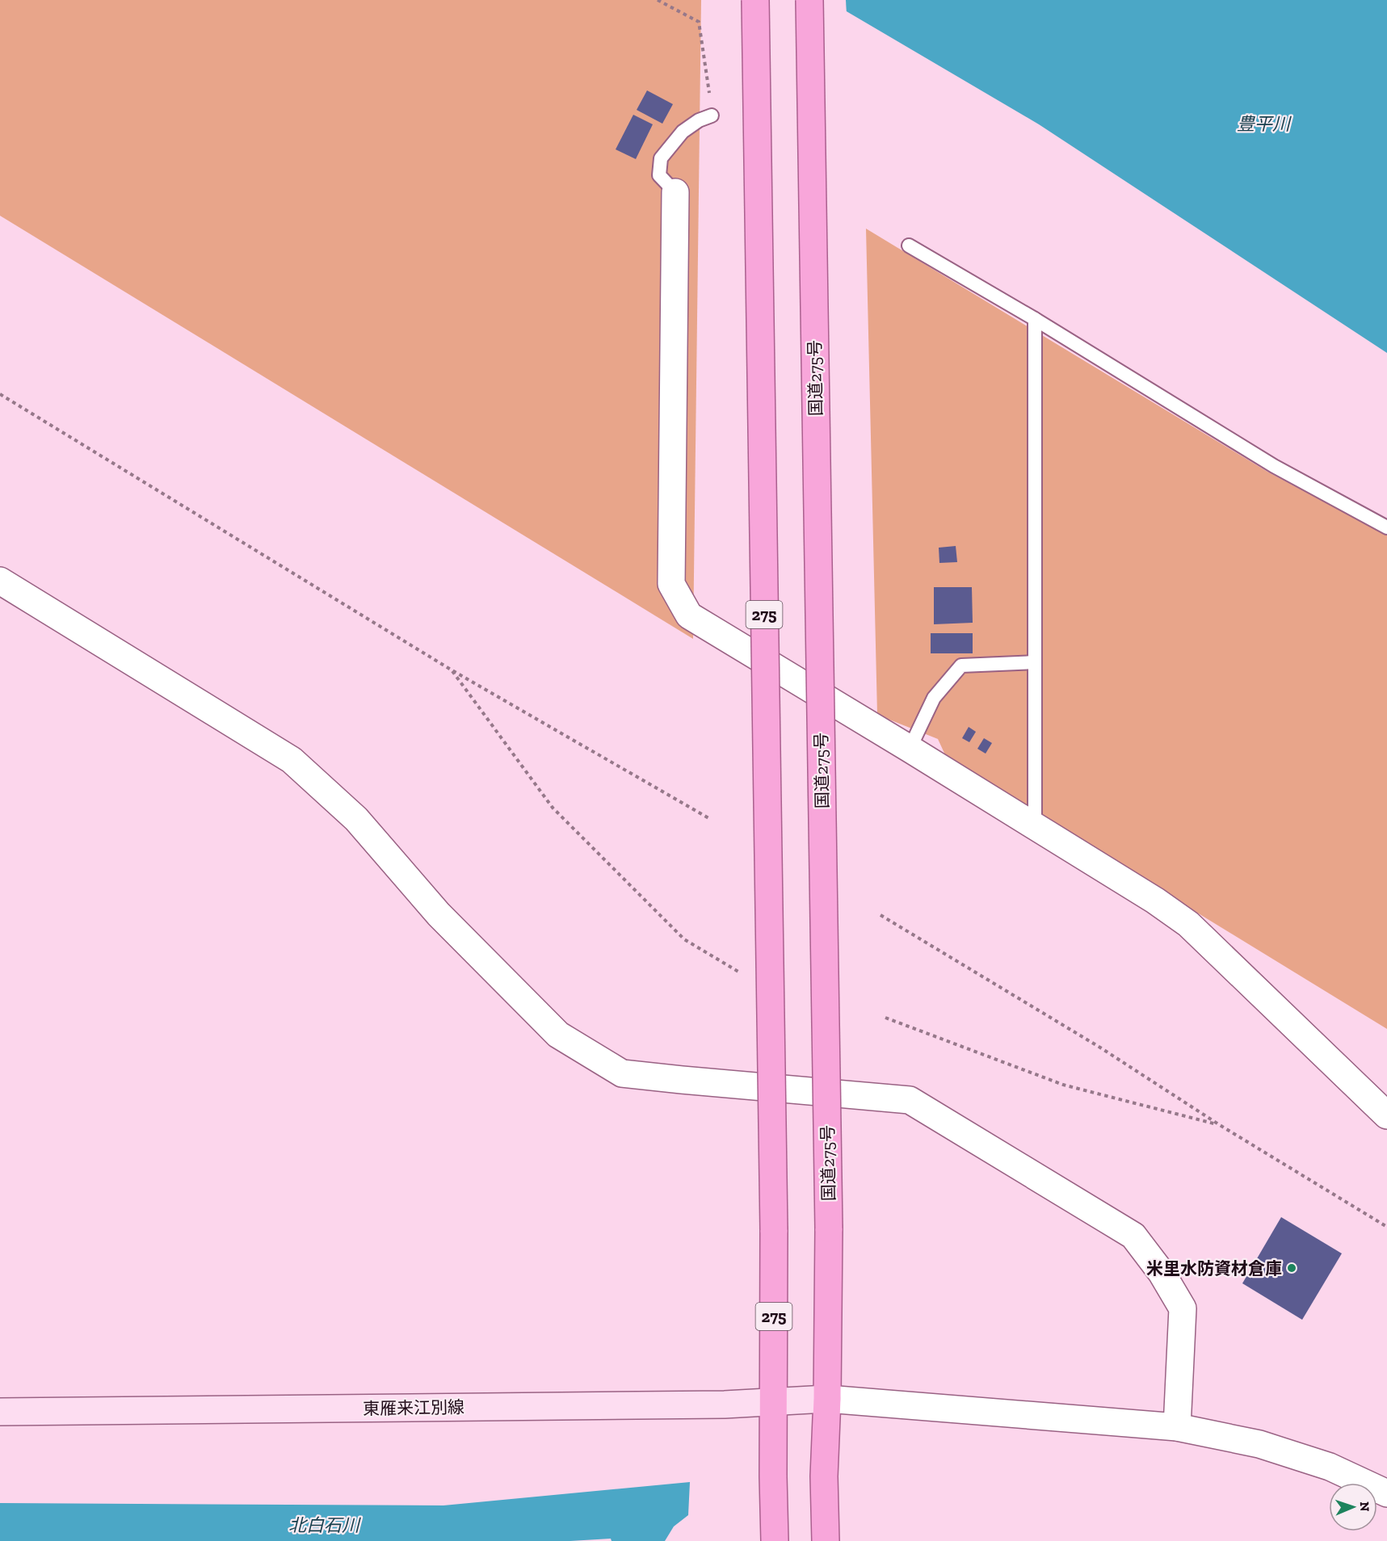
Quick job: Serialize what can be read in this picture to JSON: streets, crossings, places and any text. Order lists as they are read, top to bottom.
{
  "streets": {
    "highway": ["国道275号", "275"],
    "main road": ["東雁来江別線"]
  },
  "crossings": [
    ["国道275号", "東雁来江別線"],
    ["275", "東雁来江別線"]
  ],
  "water": ["豊平川", "北白石川"],
  "places": ["米里水防資材倉庫"],
  "north": "right"
}
